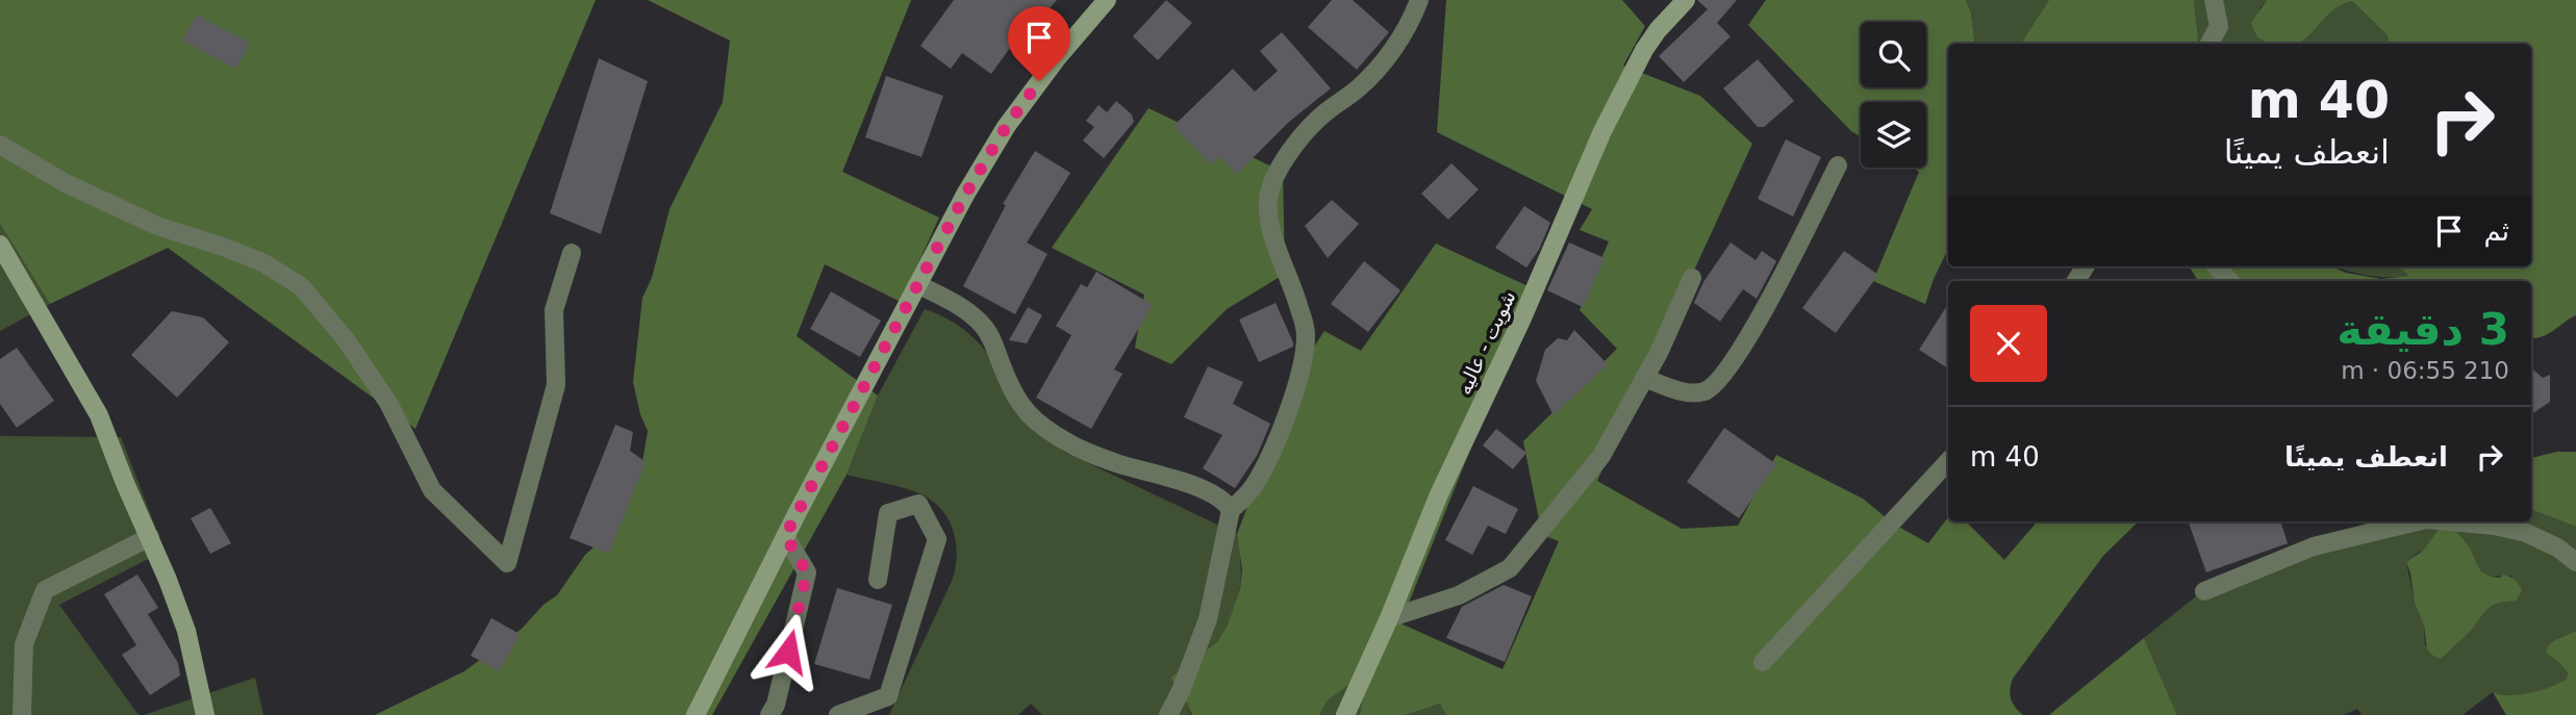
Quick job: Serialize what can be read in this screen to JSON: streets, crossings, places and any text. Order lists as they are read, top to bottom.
{
  "streets": {
    "main road": ["شويت - عاليه"]
  },
  "page": {
    "turn": ["40 m", "انعطف يمينًا"],
    "then": "ثم",
    "heading": ["3 دقيقة", "210 m · 06:55"],
    "list": [
      {
        "name": "انعطف يمينًا",
        "value": "40 m"
      }
    ]
  }
}
